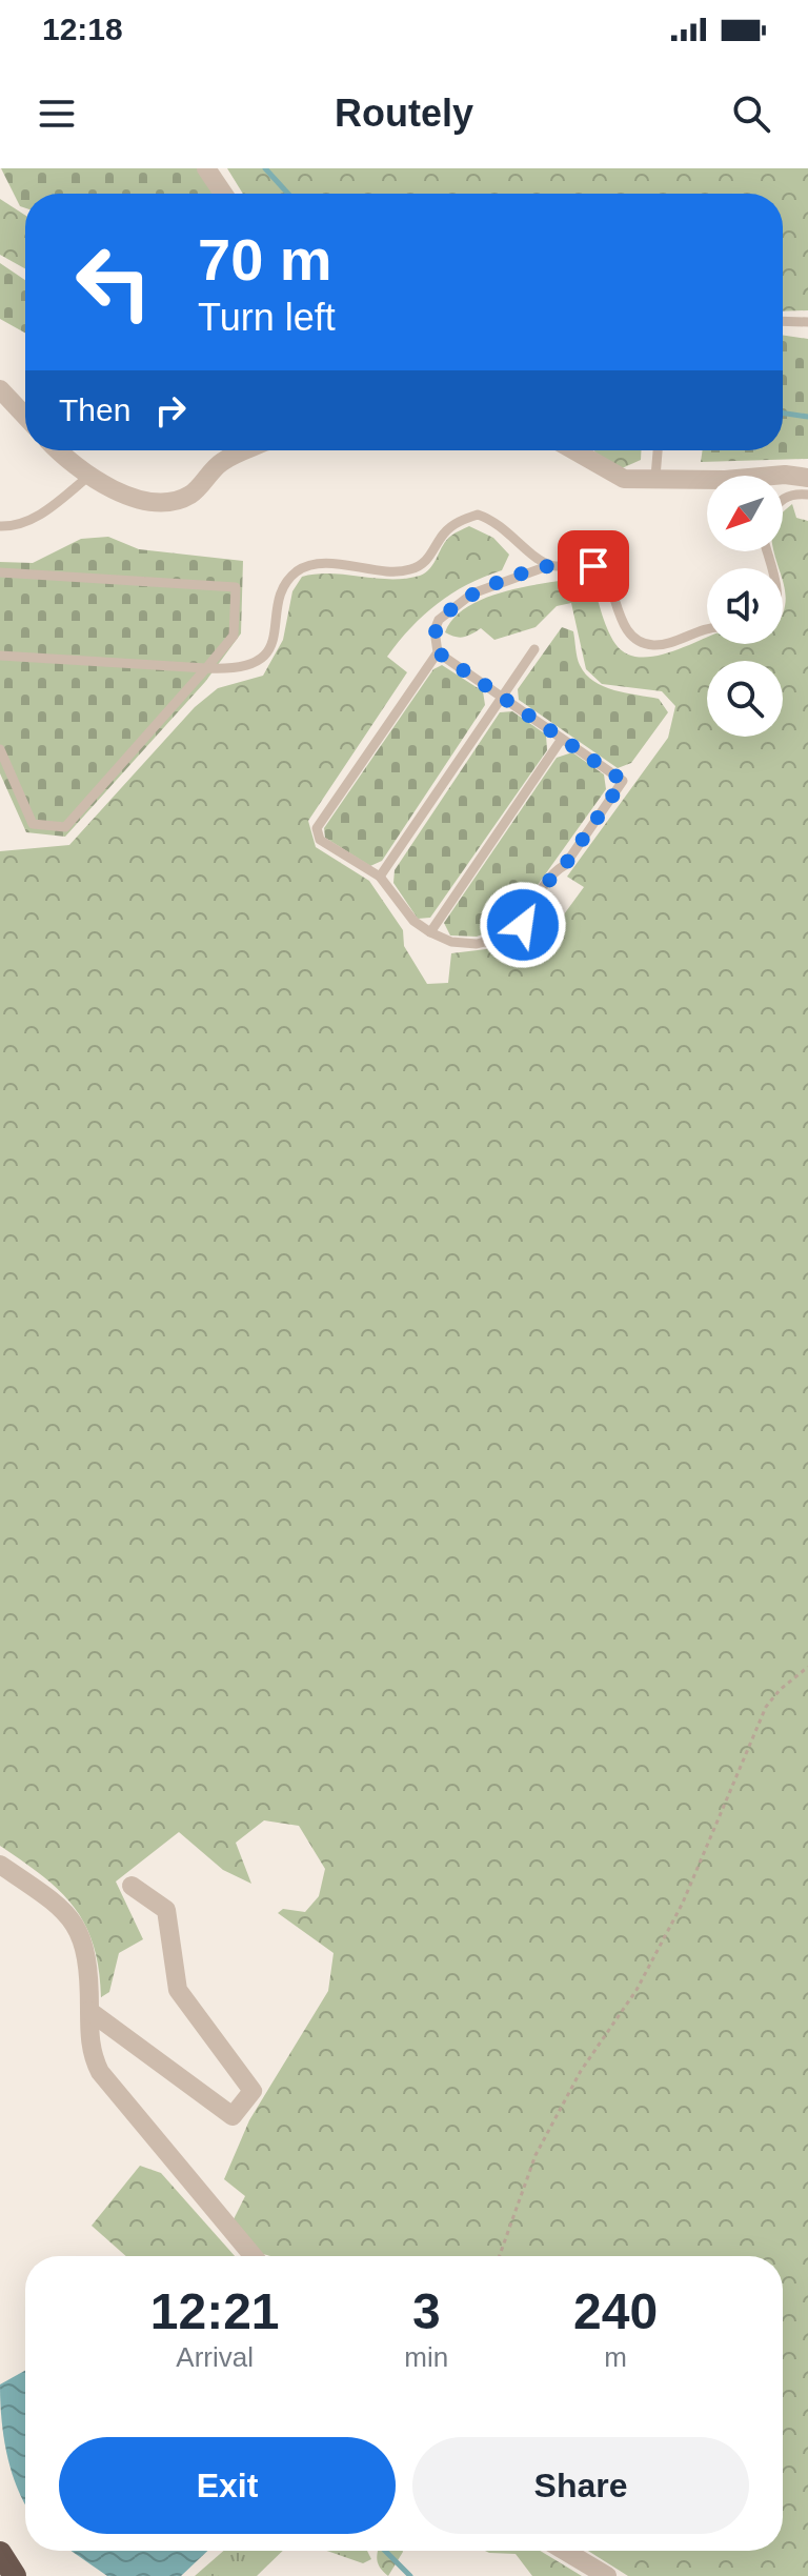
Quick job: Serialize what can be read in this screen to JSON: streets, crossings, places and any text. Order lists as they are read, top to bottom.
{
  "north": "bottom left",
  "page": {
    "status": "12:18",
    "header": "Routely",
    "turn": ["70 m", "Turn left"],
    "then": "Then",
    "eta": [
      "12:21",
      "Arrival",
      "3",
      "min",
      "240",
      "m"
    ],
    "buttons": ["Exit", "Share"]
  }
}
